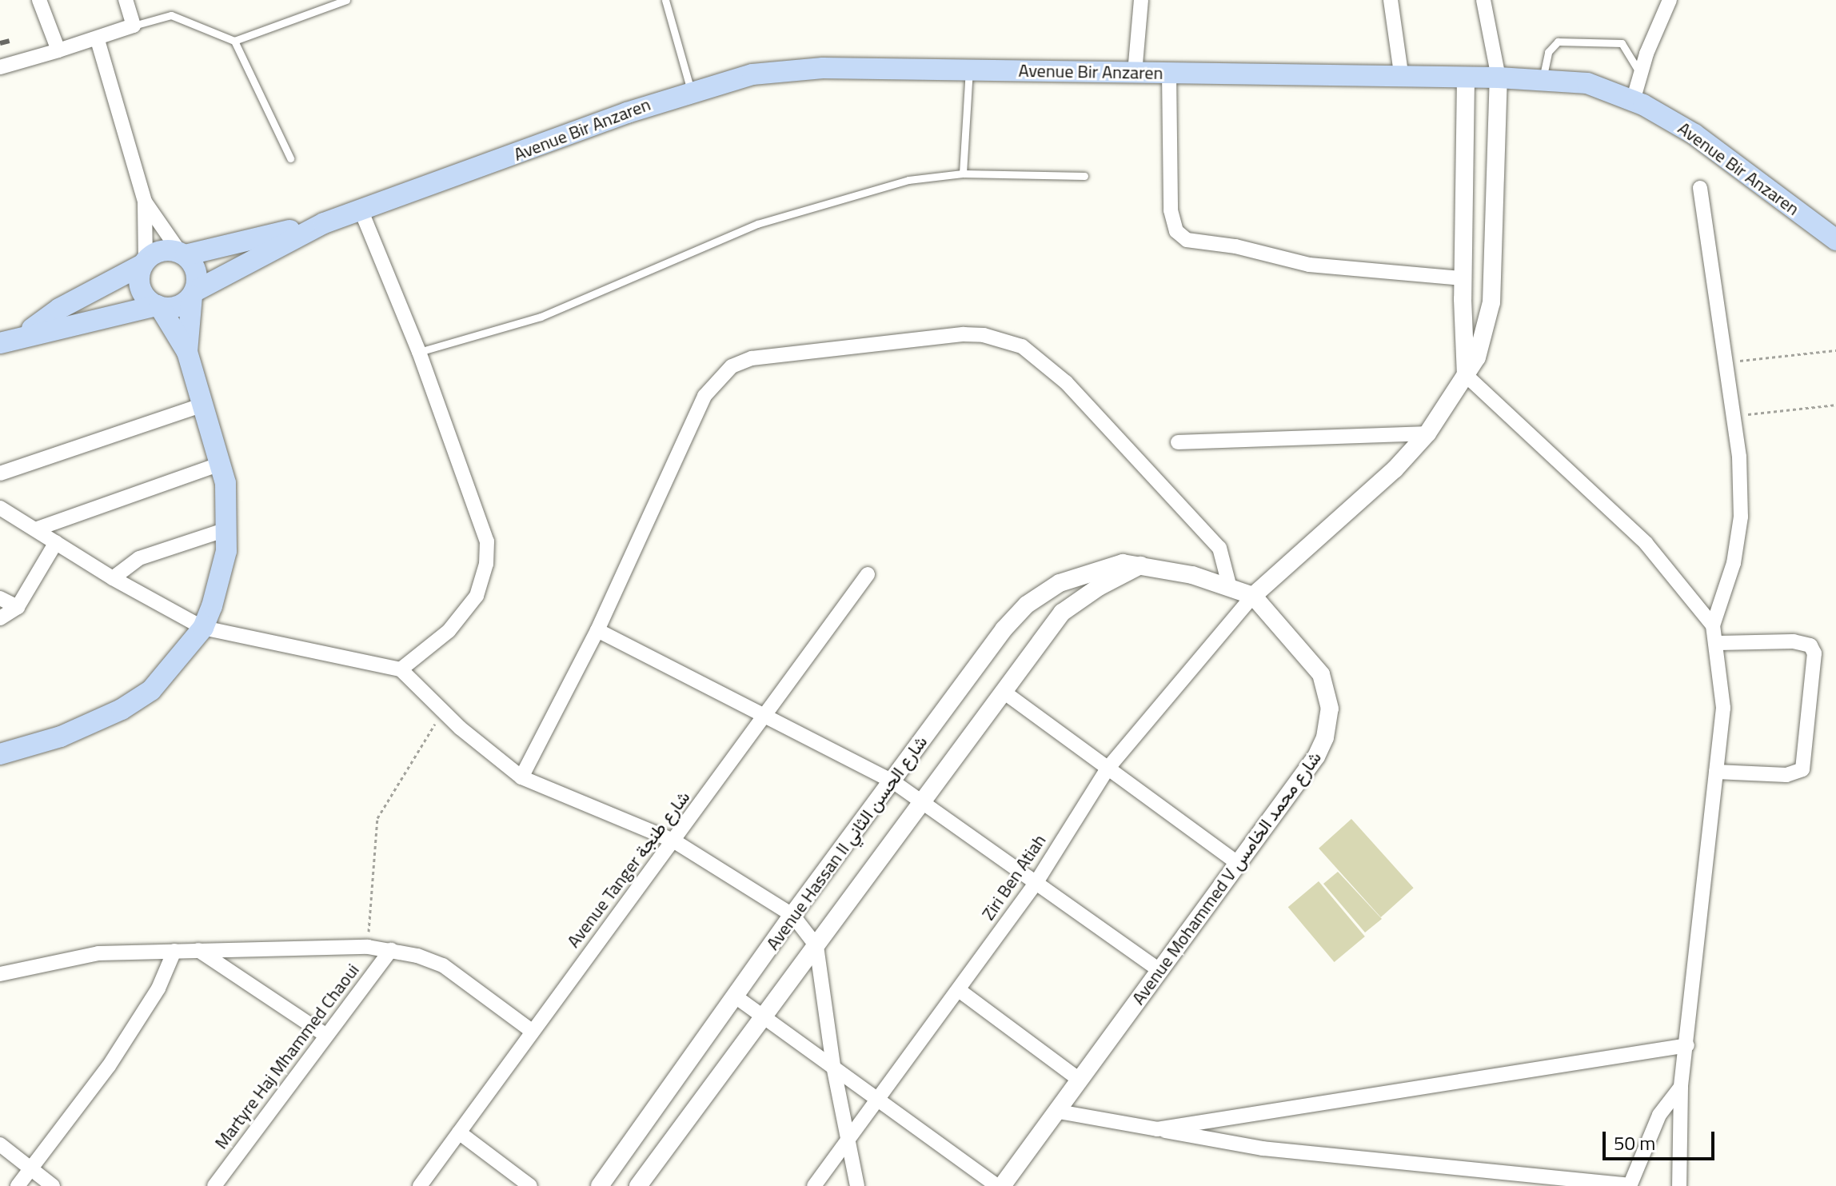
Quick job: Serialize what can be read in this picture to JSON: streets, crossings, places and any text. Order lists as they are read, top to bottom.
{
  "streets": {
    "main road": ["Avenue Bir Anzaren"],
    "street": [
      "Avenue Hassan II شارع الحسن الثاني",
      "Avenue Tanger شارع طنجة",
      "Ziri Ben Atiah",
      "Avenue Mohammed V شارع محمد الخامس",
      "Martyre Haj Mhammed Chaoui"
    ]
  },
  "crossings": [
    ["Avenue Hassan II شارع الحسن الثاني", "Ziri Ben Atiah"],
    ["Avenue Hassan II شارع الحسن الثاني", "Avenue Mohammed V شارع محمد الخامس"],
    ["Ziri Ben Atiah", "Avenue Mohammed V شارع محمد الخامس"]
  ],
  "scale_bar": "50 m"
}
